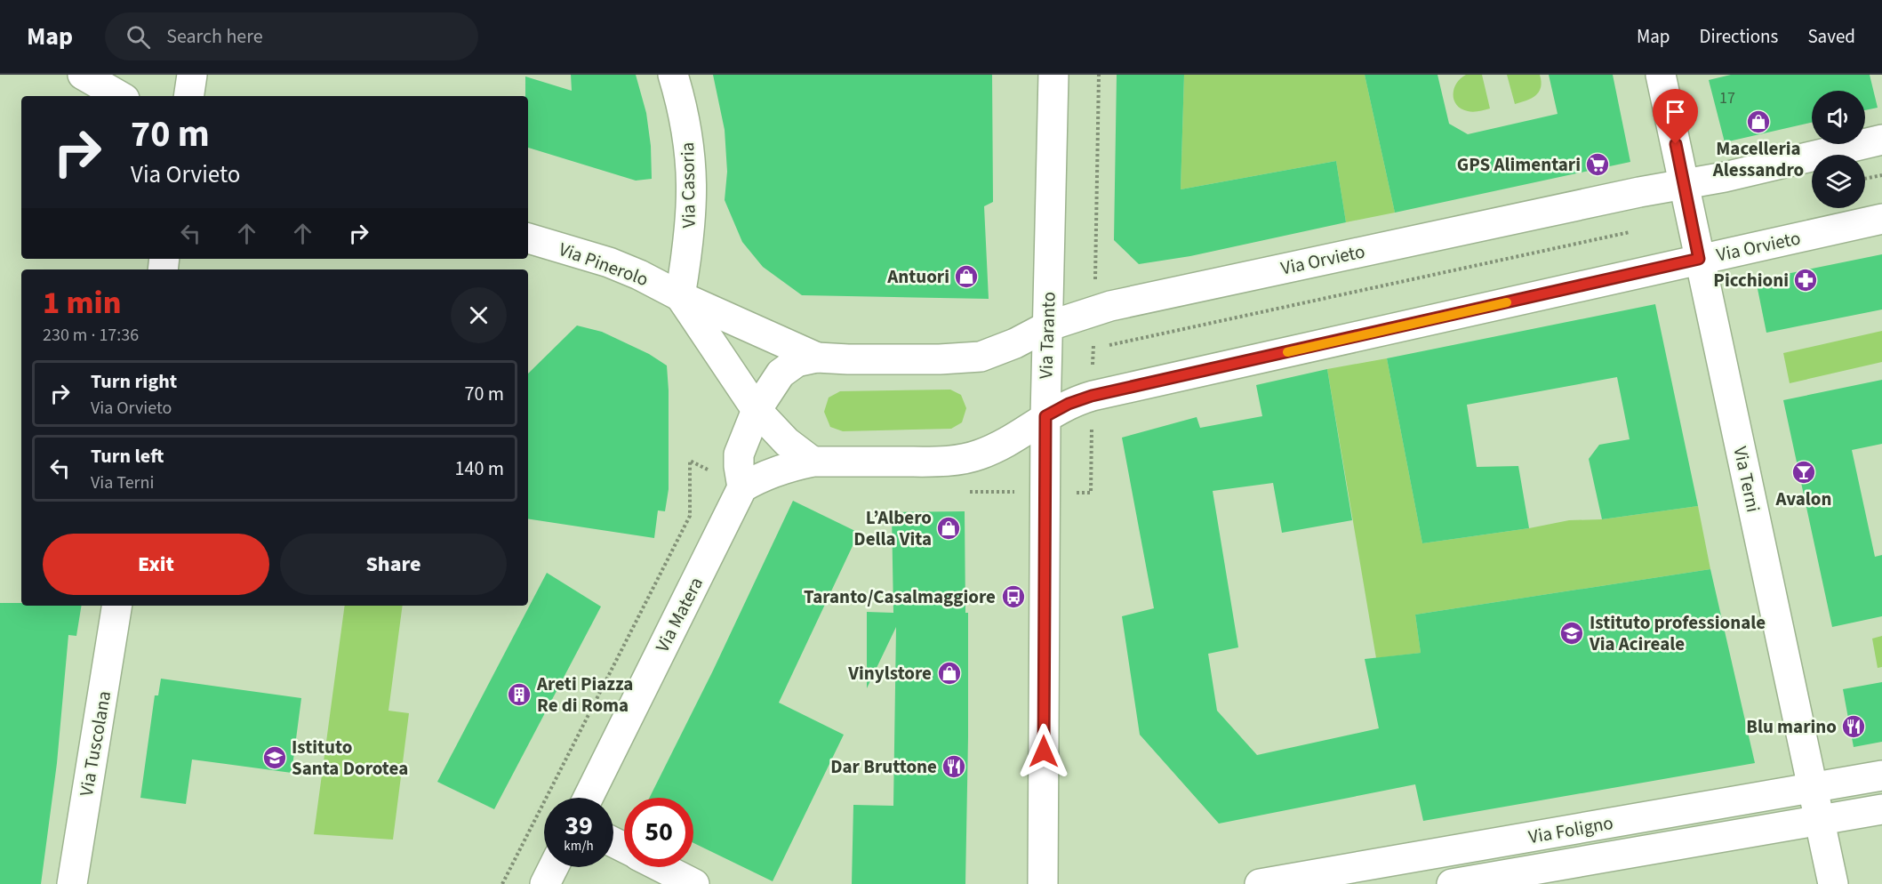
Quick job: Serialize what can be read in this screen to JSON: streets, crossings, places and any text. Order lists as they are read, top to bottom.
{
  "streets": {
    "street": [
      "Via Casoria",
      "Via Orvieto",
      "Via Pinerolo",
      "Via Taranto",
      "Via Terni",
      "Via Matera",
      "Via Tuscolana",
      "Via Foligno"
    ]
  },
  "crossings": [
    ["Via Casoria", "Via Pinerolo"],
    ["Via Orvieto", "Via Pinerolo"],
    ["Via Orvieto", "Via Taranto"],
    ["Via Orvieto", "Via Terni"],
    ["Via Terni", "Via Foligno"]
  ],
  "places": {
    "shop": [
      "Macelleria Alessandro",
      "Antuori",
      "L’Albero Della Vita",
      "Vinylstore"
    ],
    "supermarket": ["GPS Alimentari"],
    "pharmacy": ["Picchioni"],
    "bar": ["Avalon"],
    "bus stop": ["Taranto/Casalmaggiore"],
    "school or university": ["Istituto professionale Via Acireale", "Istituto Santa Dorotea"],
    "building": ["Areti Piazza Re di Roma"],
    "restaurant": ["Blu marino", "Dar Bruttone"]
  },
  "house_numbers": ["17"],
  "page": {
    "header": "Map",
    "search": "Search here",
    "nav": ["Map", "Directions", "Saved"],
    "turn": ["70 m", "Via Orvieto"],
    "heading": ["1 min", "230 m · 17:36"],
    "list": [
      {
        "name": "Turn right",
        "note": "Via Orvieto",
        "value": "70 m"
      },
      {
        "name": "Turn left",
        "note": "Via Terni",
        "value": "140 m"
      }
    ],
    "buttons": ["Exit", "Share"],
    "speed": "39 km/h",
    "limit": "50"
  }
}
